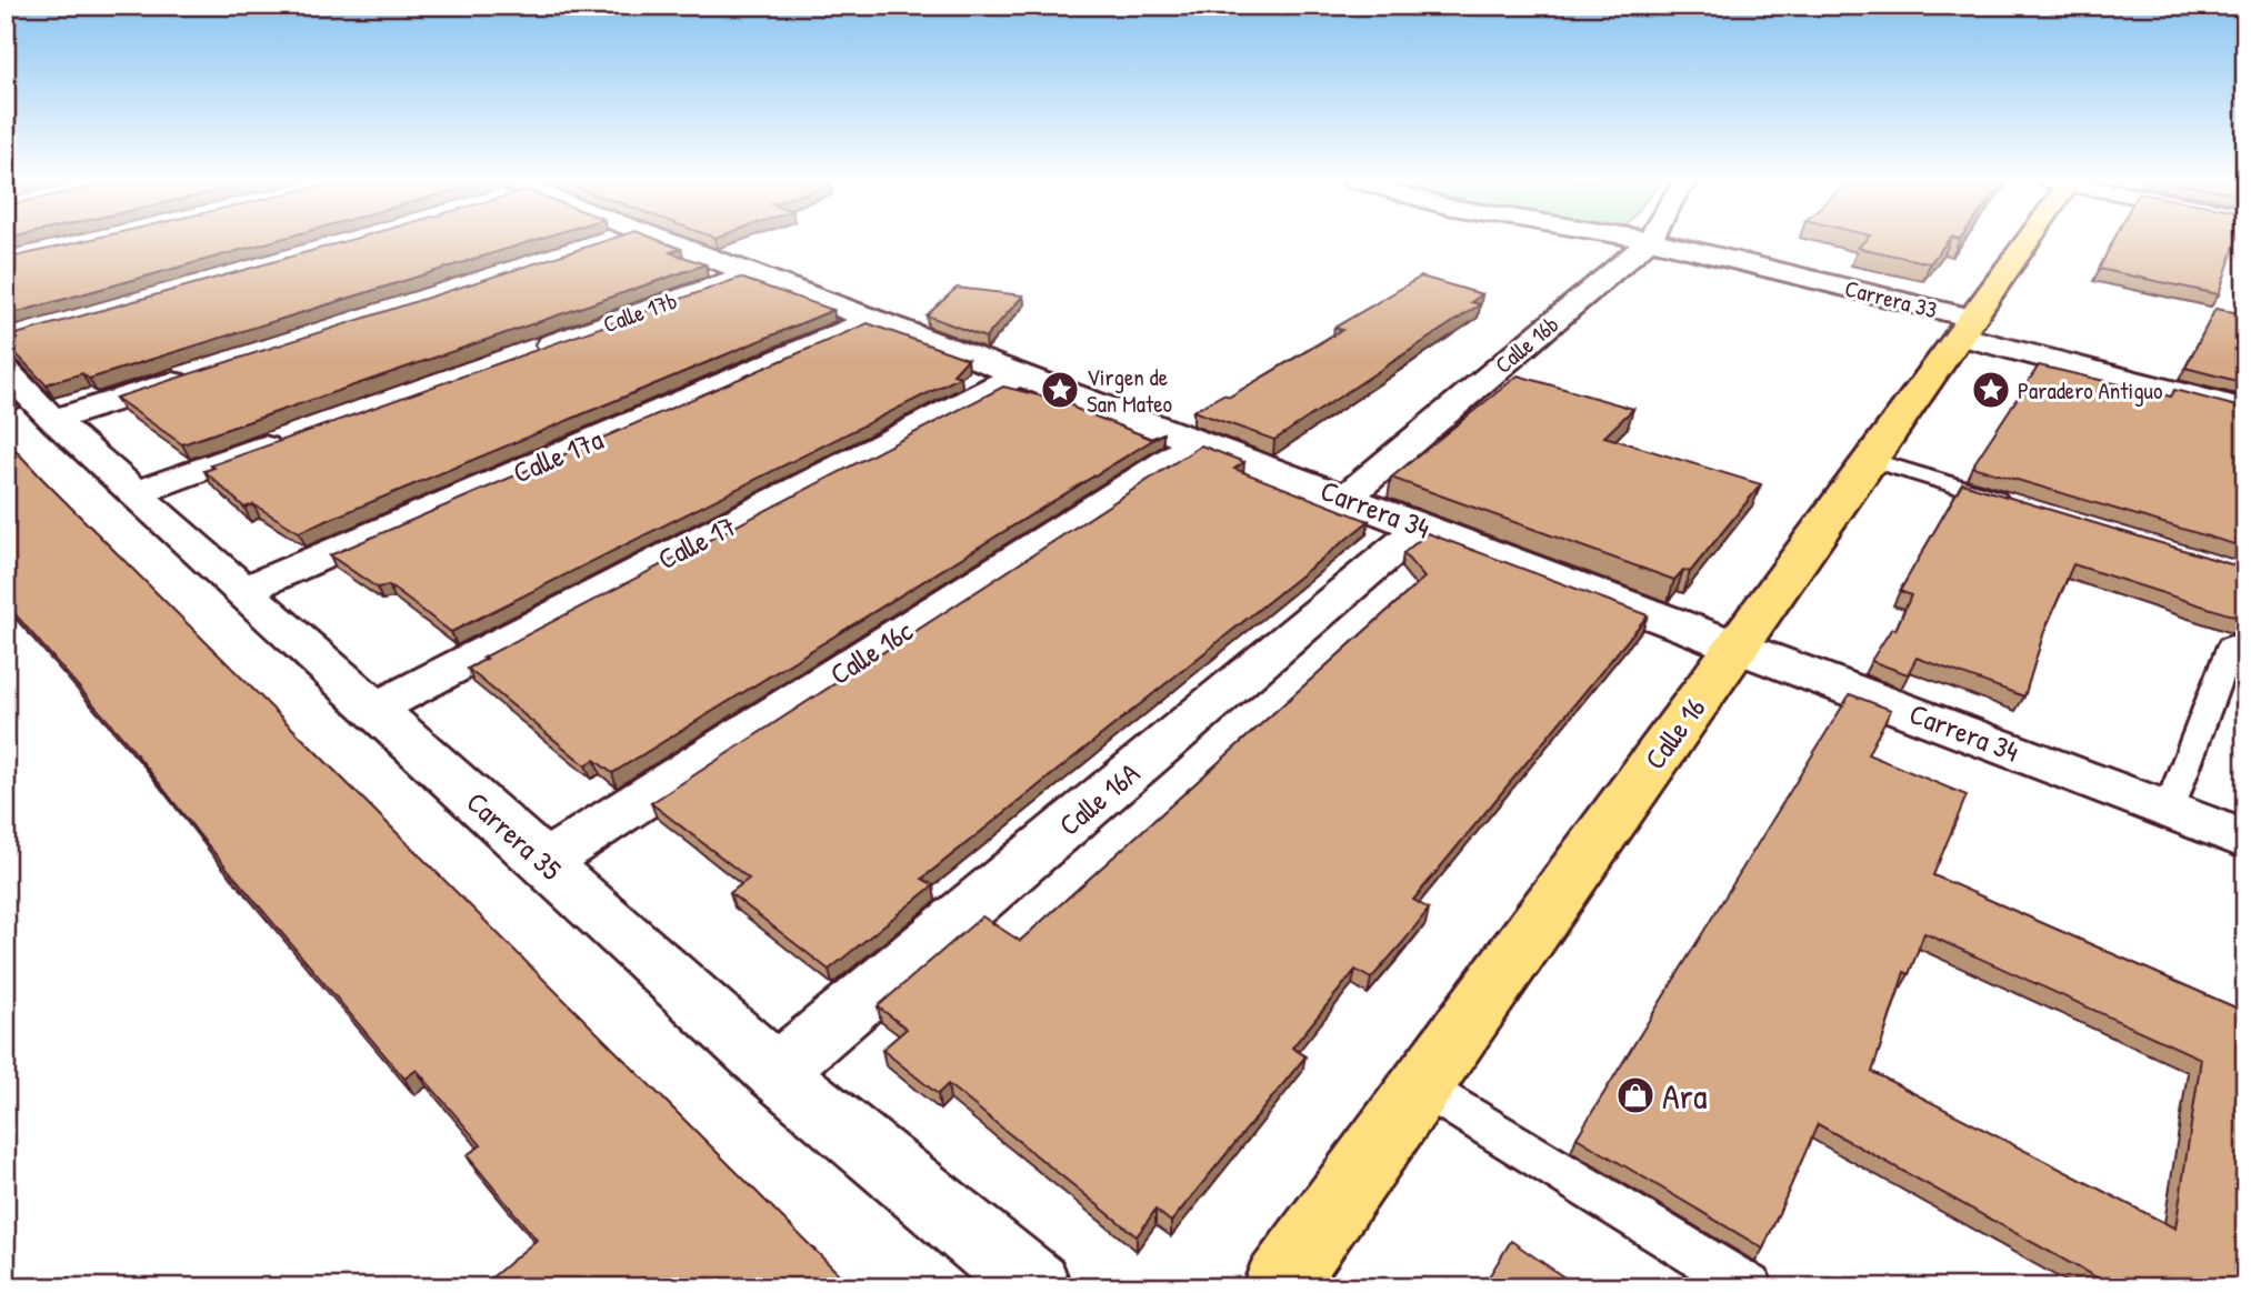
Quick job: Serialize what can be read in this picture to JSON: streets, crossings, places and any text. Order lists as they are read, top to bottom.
{
  "streets": {
    "highway": ["Calle 16"],
    "street": [
      "Carrera 33",
      "Calle 17b",
      "Calle 16b",
      "Calle 17a",
      "Carrera 34",
      "Calle 17",
      "Calle 16c",
      "Calle 16A",
      "Carrera 35"
    ]
  },
  "crossings": [
    ["Carrera 33", "Calle 16"],
    ["Calle 17b", "Carrera 34"],
    ["Calle 16b", "Carrera 34"],
    ["Calle 17a", "Carrera 34"],
    ["Calle 17a", "Carrera 35"],
    ["Carrera 34", "Calle 17"],
    ["Carrera 34", "Calle 16c"],
    ["Carrera 34", "Calle 16"],
    ["Carrera 34", "Calle 16A"],
    ["Calle 17", "Carrera 35"],
    ["Calle 16c", "Carrera 35"],
    ["Calle 16A", "Carrera 35"]
  ],
  "places": {
    "place": ["Virgen de San Mateo", "Paradero Antiguo"],
    "shop": ["Ara"]
  }
}
